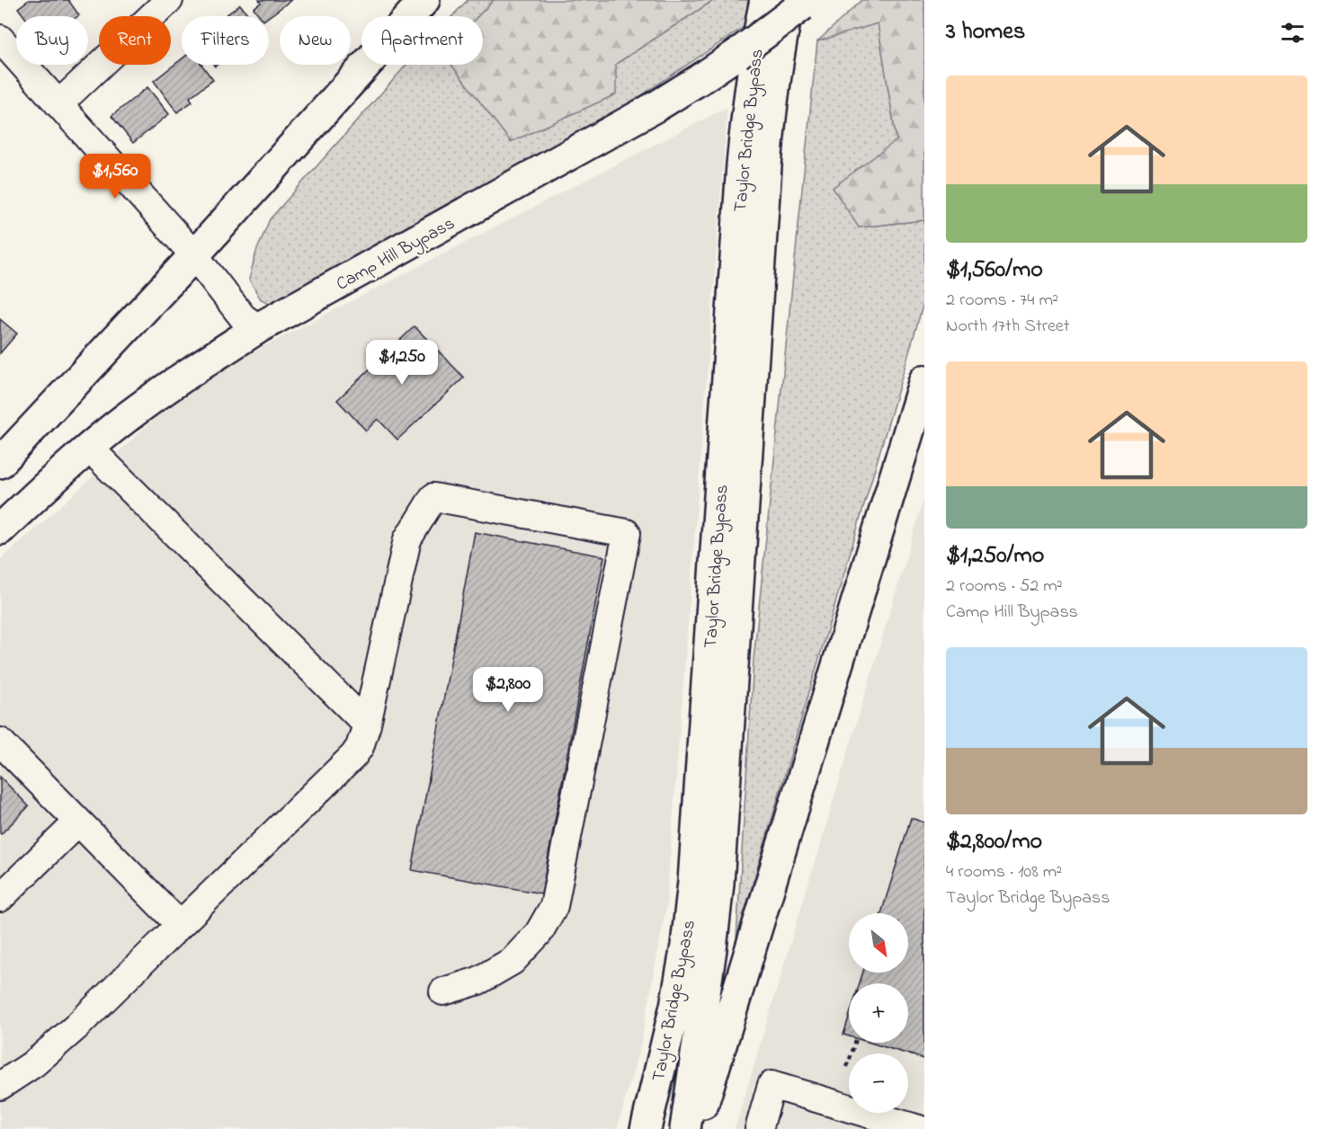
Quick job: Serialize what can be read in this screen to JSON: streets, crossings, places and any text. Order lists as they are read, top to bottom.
{
  "streets": {
    "main road": ["Taylor Bridge Bypass", "Camp Hill Bypass"]
  },
  "north": "bottom right",
  "page": {
    "heading": "3 homes",
    "chip": [
      "Buy",
      "Rent",
      "Filters",
      "New",
      "Apartment"
    ],
    "list": [
      {
        "name": "$1,560/mo",
        "note": "2 rooms · 74 m² · North 17th Street"
      },
      {
        "name": "$1,250/mo",
        "note": "2 rooms · 52 m² · Camp Hill Bypass"
      },
      {
        "name": "$2,800/mo",
        "note": "4 rooms · 108 m² · Taylor Bridge Bypass"
      }
    ],
    "price": ["$1,560", "$1,250", "$2,800"],
    "map_buttons": ["+", "−"]
  }
}
